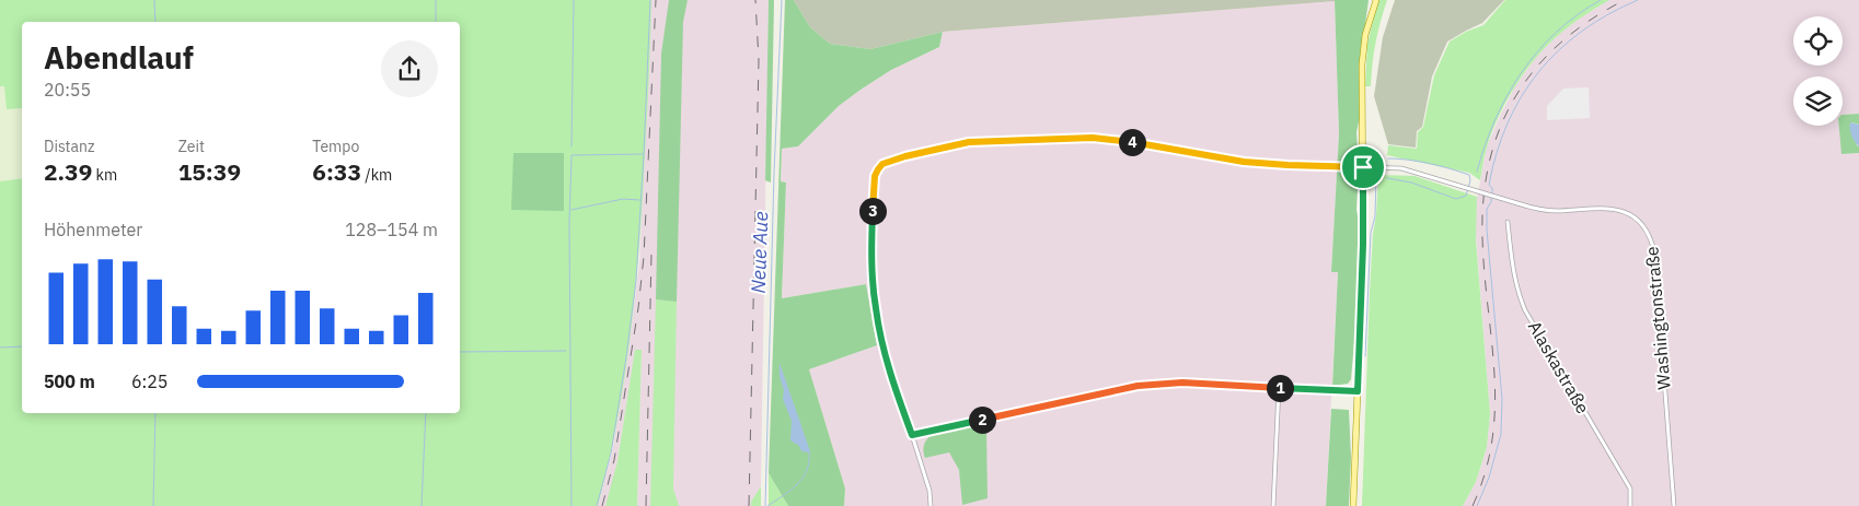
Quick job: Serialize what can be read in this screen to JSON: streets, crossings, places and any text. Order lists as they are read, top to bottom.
{
  "streets": {
    "street": ["Washingtonstraße", "Alaskastraße"]
  },
  "water": ["Neue Aue"],
  "page": {
    "heading": ["Abendlauf", "20:55"],
    "stats": [
      ["Distanz", "2.39 km"],
      ["Zeit", "15:39"],
      ["Tempo", "6:33 /km"]
    ],
    "pins": [
      "4",
      "3",
      "1",
      "2"
    ],
    "chart": ["Höhenmeter", "128–154 m"],
    "list": [
      {
        "name": "500 m",
        "note": "6:25"
      }
    ]
  }
}
